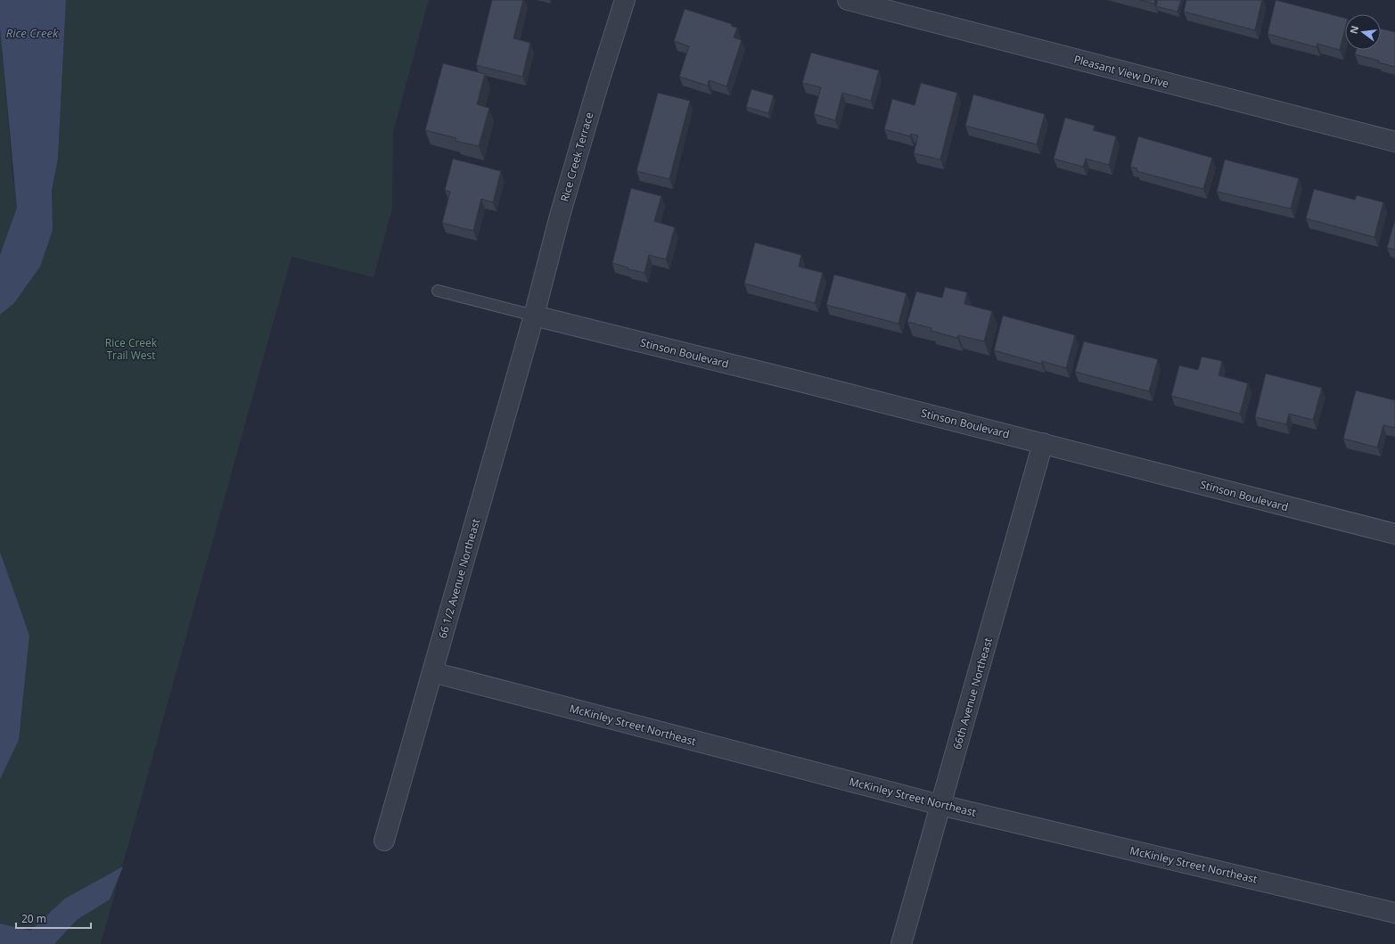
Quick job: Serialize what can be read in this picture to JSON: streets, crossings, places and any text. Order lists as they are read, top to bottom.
{
  "streets": {
    "street": [
      "Pleasant View Drive",
      "Rice Creek Terrace",
      "Stinson Boulevard",
      "66 1/2 Avenue Northeast",
      "66th Avenue Northeast",
      "McKinley Street Northeast"
    ]
  },
  "crossings": [
    ["Rice Creek Terrace", "Stinson Boulevard"],
    ["Rice Creek Terrace", "66 1/2 Avenue Northeast"],
    ["Stinson Boulevard", "66 1/2 Avenue Northeast"],
    ["Stinson Boulevard", "66th Avenue Northeast"],
    ["66 1/2 Avenue Northeast", "McKinley Street Northeast"],
    ["66th Avenue Northeast", "McKinley Street Northeast"]
  ],
  "water": ["Rice Creek"],
  "parks": ["Rice Creek Trail West"],
  "scale_bar": "20 m",
  "north": "left"
}
